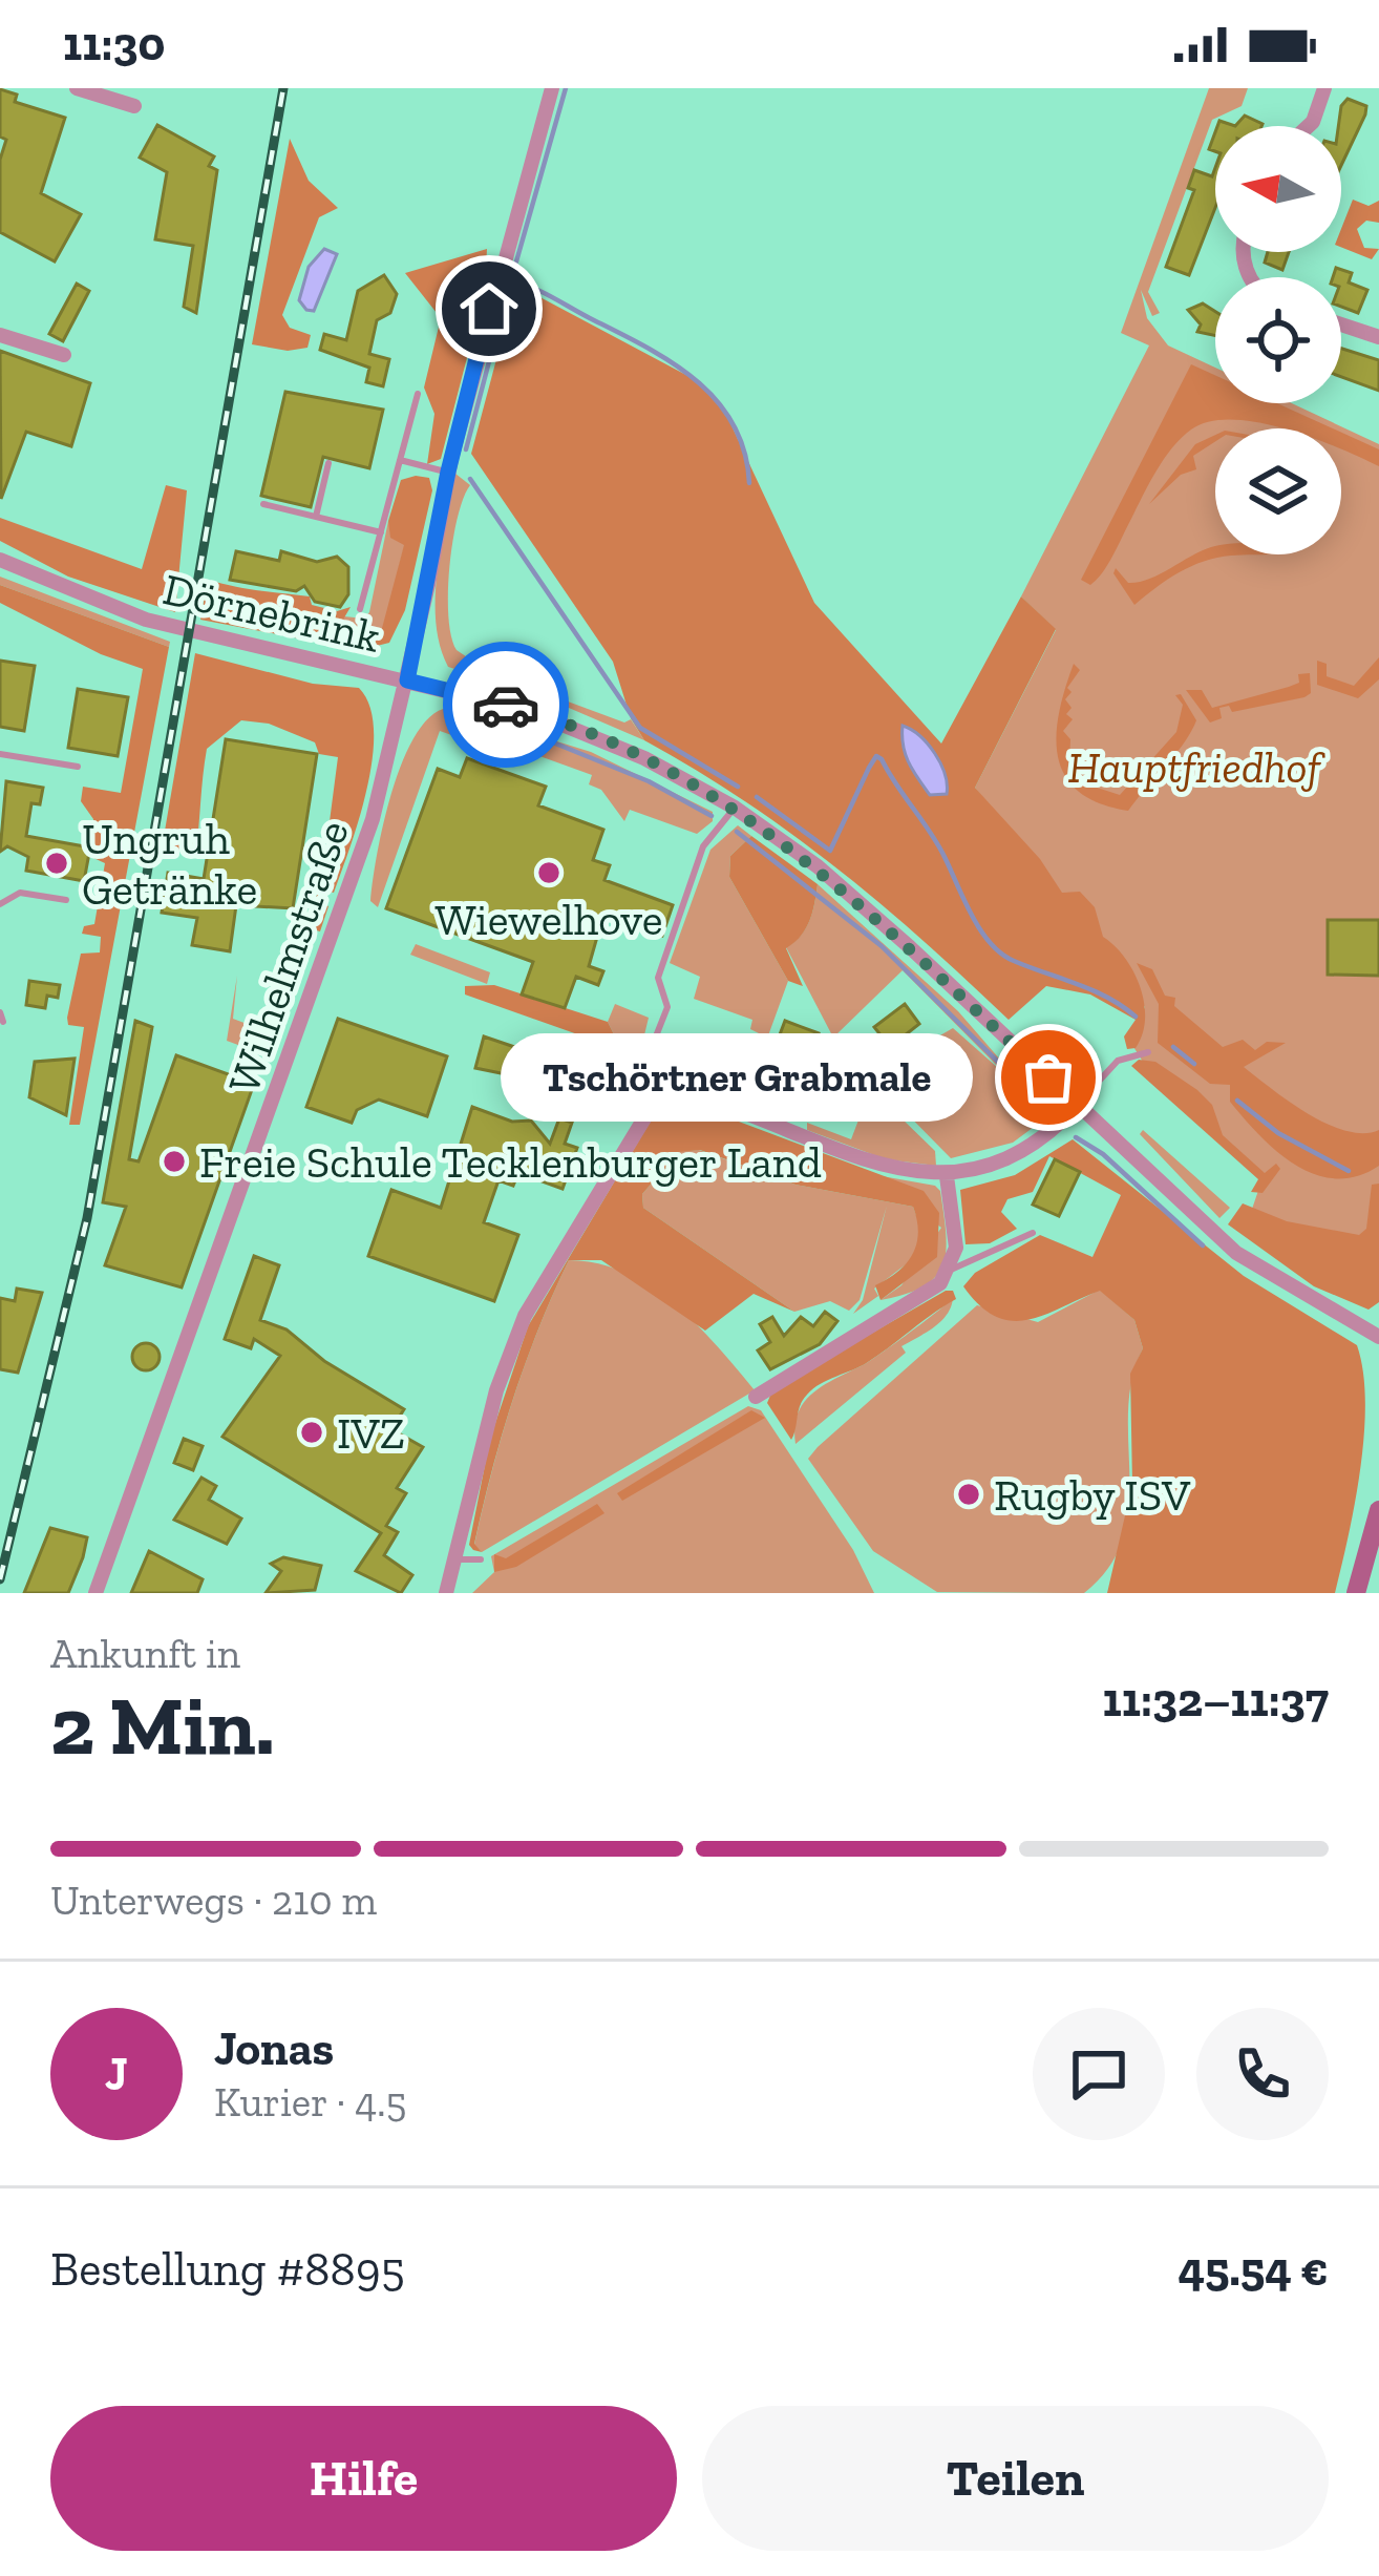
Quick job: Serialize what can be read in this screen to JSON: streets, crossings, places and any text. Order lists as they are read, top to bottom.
{
  "streets": {
    "street": ["Dörnebrink", "Wilhelmstraße"]
  },
  "crossings": [
    ["Dörnebrink", "Wilhelmstraße"]
  ],
  "parks": ["Hauptfriedhof"],
  "places": [
    "Ungruh Getränke",
    "Wiewelhove",
    "Tschörtner Grabmale",
    "Freie Schule Tecklenburger Land",
    "IVZ",
    "Rugby ISV"
  ],
  "north": "left",
  "page": {
    "status": "11:30",
    "bubble": "Tschörtner Grabmale",
    "heading": ["2 Min.", "Ankunft in", "11:32–11:37"],
    "panel": [
      "Jonas",
      "Kurier · 4.5",
      "Bestellung #8895",
      "45.54 €"
    ],
    "bar": "Unterwegs · 210 m",
    "round": "J",
    "buttons": ["Hilfe", "Teilen"]
  }
}
